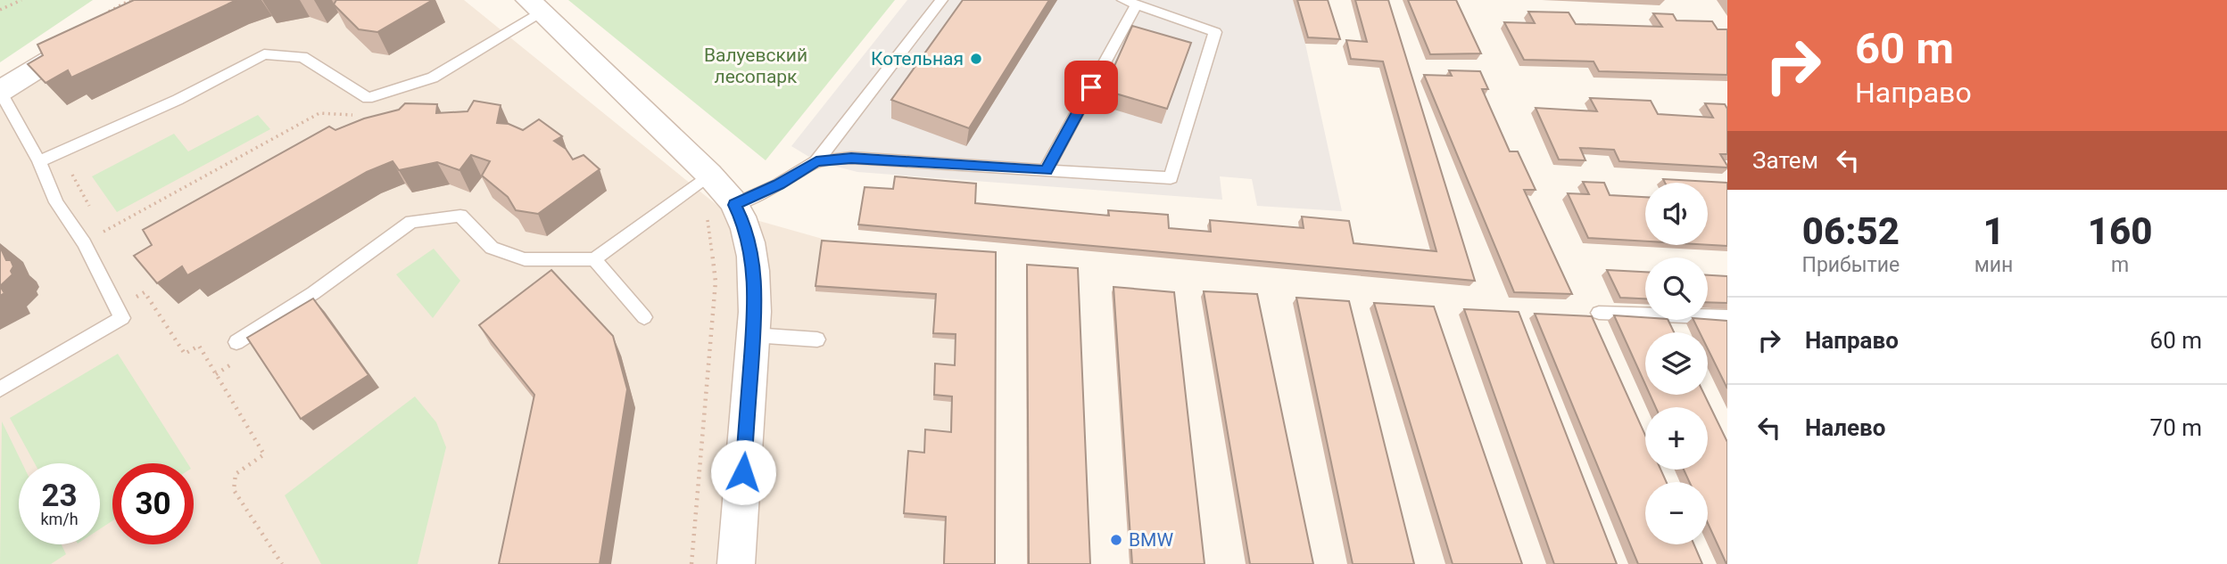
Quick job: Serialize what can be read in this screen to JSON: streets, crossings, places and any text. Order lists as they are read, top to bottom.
{
  "parks": ["Валуевский лесопарк"],
  "places": ["Котельная", "BMW"],
  "page": {
    "turn": ["60 m", "Направо"],
    "then": "Затем",
    "map_buttons": ["+", "−"],
    "eta": [
      "06:52",
      "Прибытие",
      "1",
      "мин",
      "160",
      "m"
    ],
    "list": [
      {
        "name": "Направо",
        "value": "60 m"
      },
      {
        "name": "Налево",
        "value": "70 m"
      }
    ],
    "speed": "23 km/h",
    "limit": "30"
  }
}
